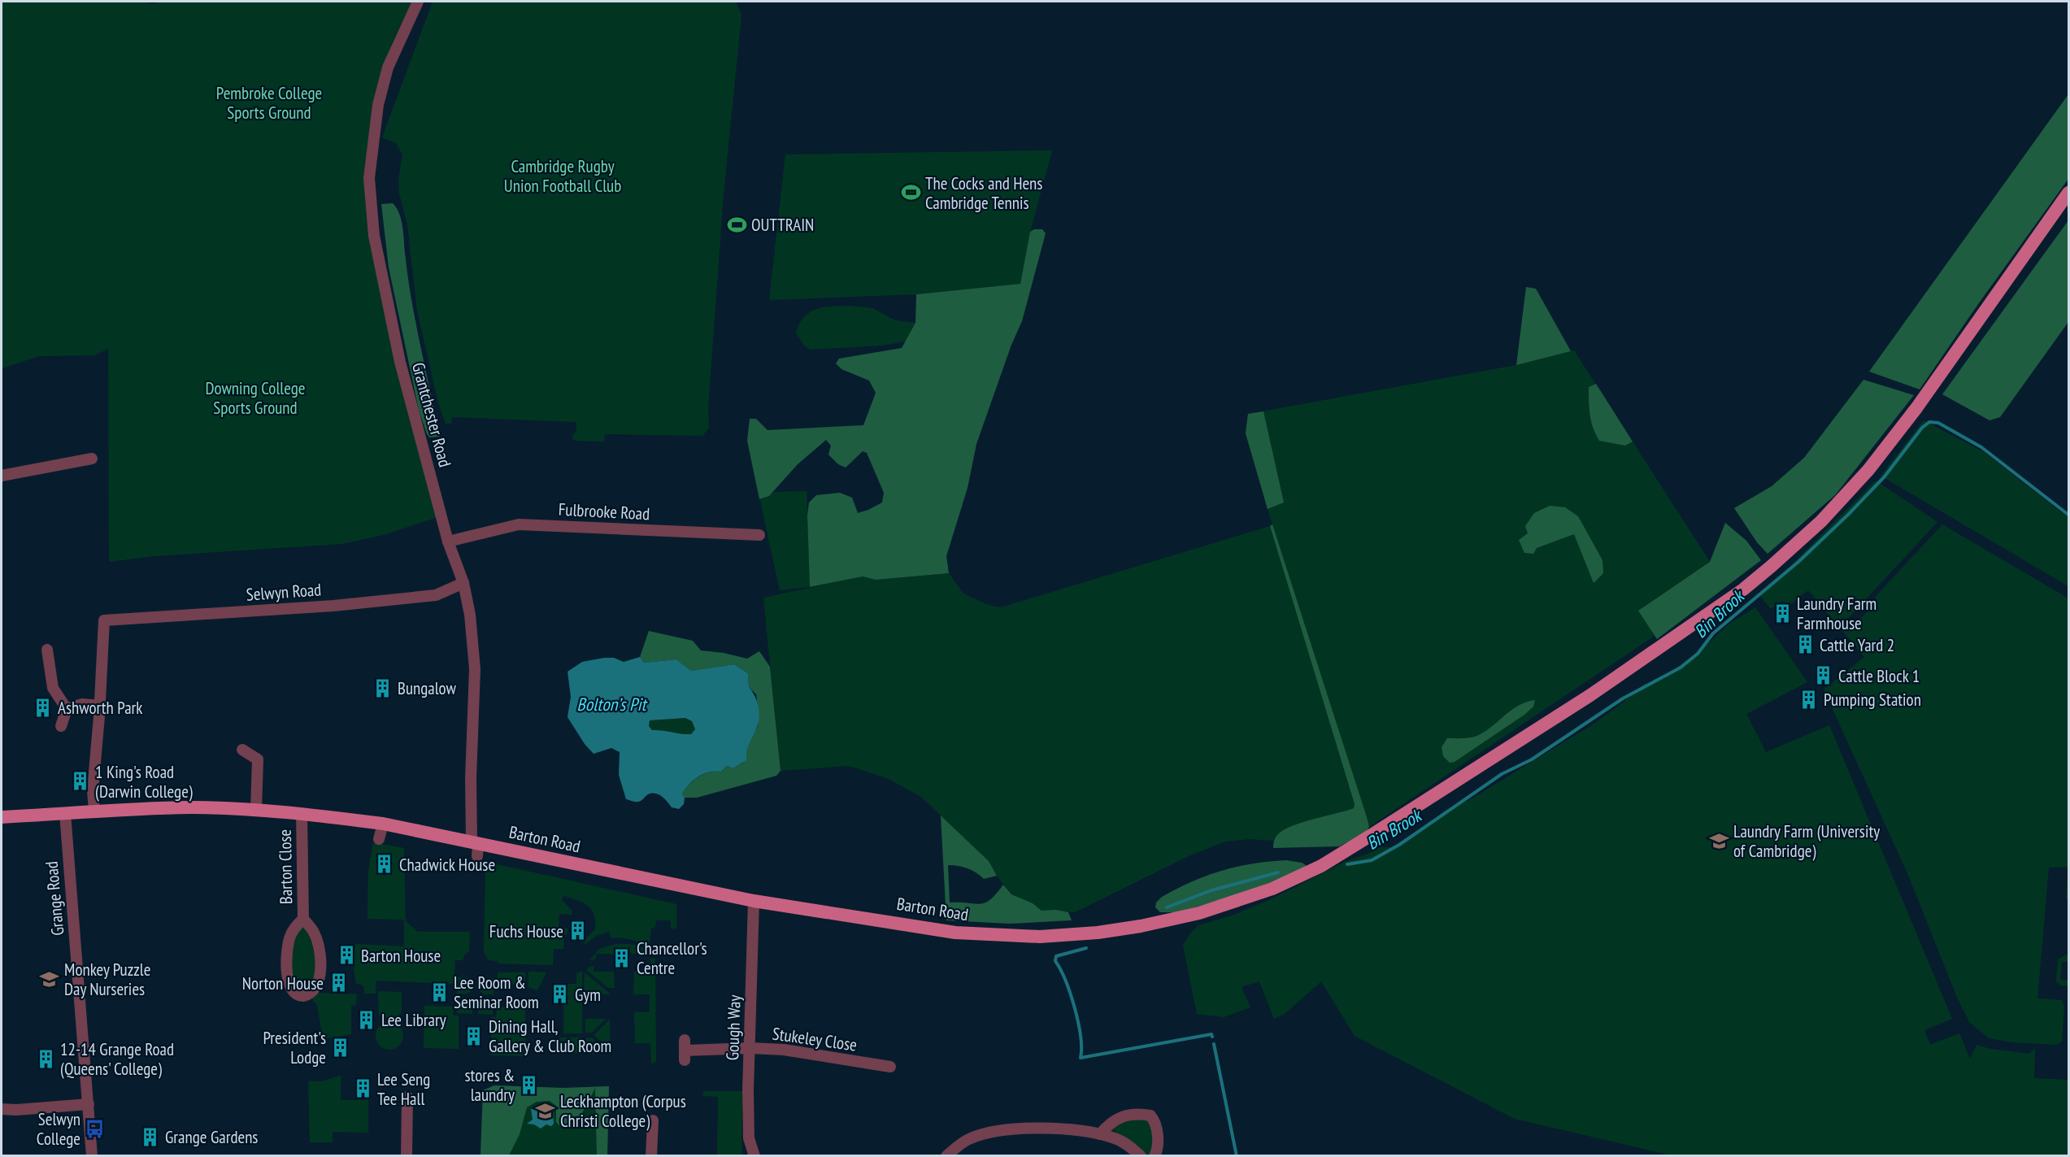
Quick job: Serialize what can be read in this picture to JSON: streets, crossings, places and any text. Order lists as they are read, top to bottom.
{
  "streets": {
    "main road": ["Barton Road"],
    "street": [
      "Grantchester Road",
      "Fulbrooke Road",
      "Selwyn Road",
      "Barton Close",
      "Grange Road",
      "Gough Way",
      "Stukeley Close"
    ]
  },
  "crossings": [
    ["Grantchester Road", "Fulbrooke Road"],
    ["Grantchester Road", "Selwyn Road"],
    ["Grantchester Road", "Barton Road"],
    ["Barton Road", "Barton Close"],
    ["Barton Road", "Grange Road"],
    ["Barton Road", "Gough Way"],
    ["Gough Way", "Stukeley Close"]
  ],
  "water": ["Bin Brook", "Bolton’s Pit"],
  "parks": ["Pembroke College Sports Ground", "Cambridge Rugby Union Football Club", "Downing College Sports Ground"],
  "places": {
    "sports": ["The Cocks and Hens Cambridge Tennis", "OUTTRAIN"],
    "building": [
      "Laundry Farm Farmhouse",
      "Cattle Yard 2",
      "Cattle Block 1",
      "Bungalow",
      "Pumping Station",
      "Ashworth Park",
      "1 King's Road (Darwin College)",
      "Chadwick House",
      "Fuchs House",
      "Barton House",
      "Chancellor's Centre",
      "Norton House",
      "Lee Room & Seminar Room",
      "Gym",
      "Lee Library",
      "Dining Hall, Gallery & Club Room",
      "President's Lodge",
      "12-14 Grange Road (Queens' College)",
      "stores & laundry",
      "Lee Seng Tee Hall",
      "Grange Gardens"
    ],
    "school or university": ["Laundry Farm (University of Cambridge)", "Monkey Puzzle Day Nurseries", "Leckhampton (Corpus Christi College)"],
    "bus stop": ["Selwyn College"]
  }
}
